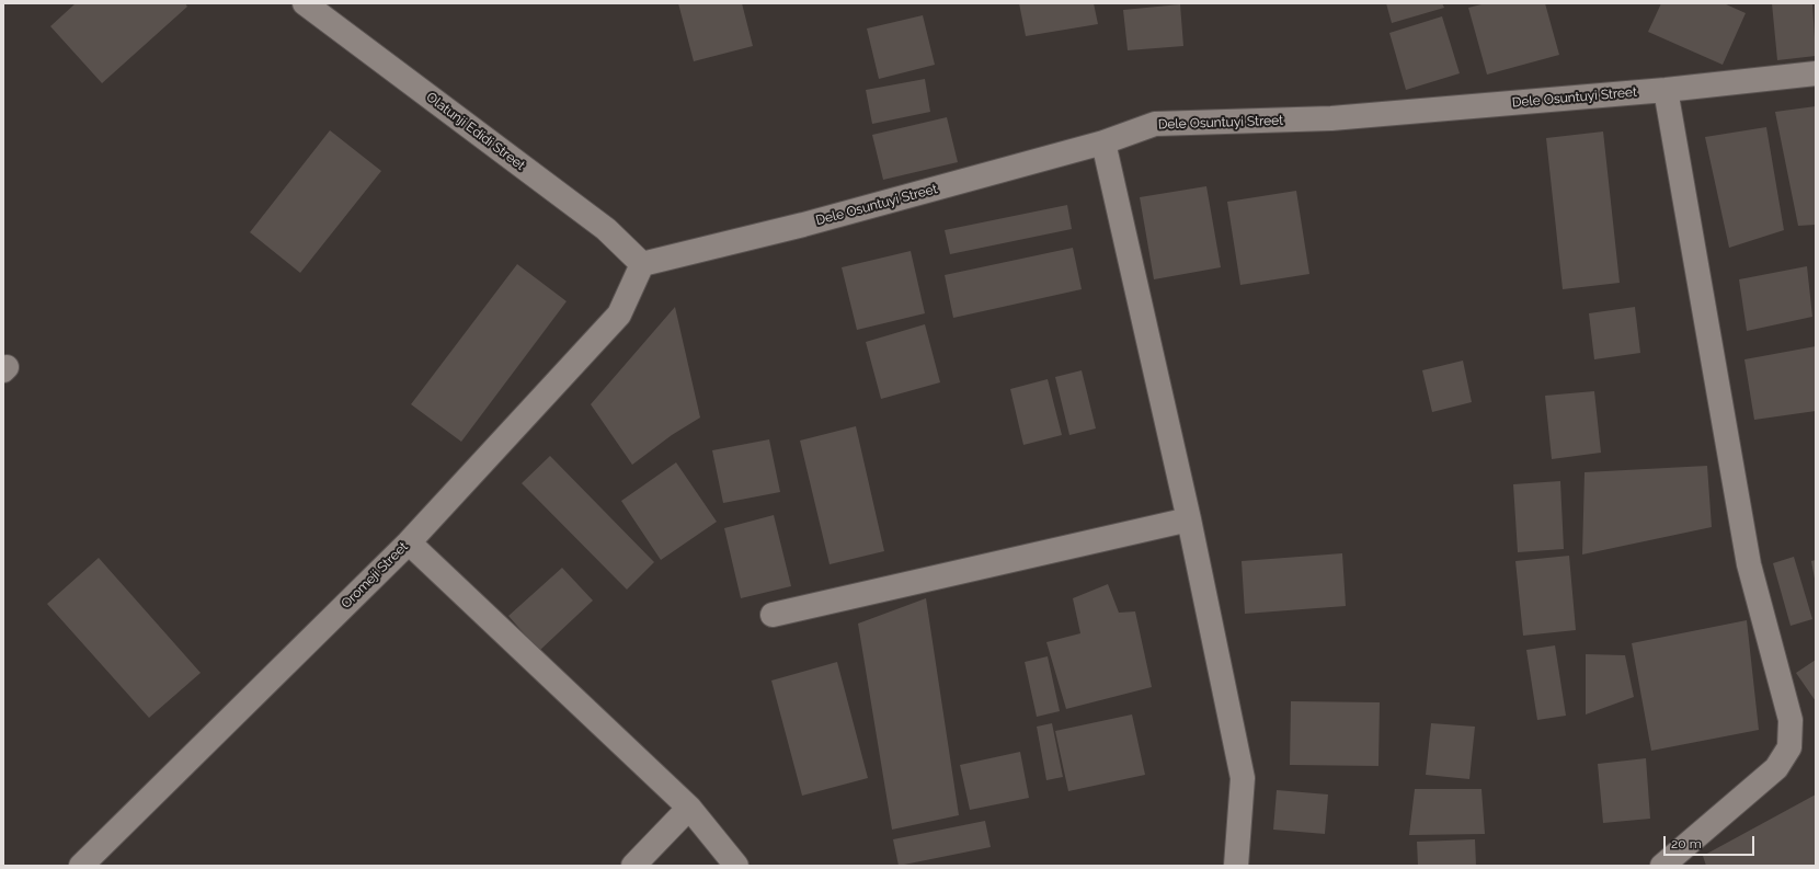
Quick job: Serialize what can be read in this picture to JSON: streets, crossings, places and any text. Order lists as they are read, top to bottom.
{
  "streets": {
    "street": ["Dele Osuntuyi Street", "Olatunji Edidi Street", "Oromeji Street"]
  },
  "crossings": [
    ["Dele Osuntuyi Street", "Olatunji Edidi Street"],
    ["Dele Osuntuyi Street", "Oromeji Street"],
    ["Olatunji Edidi Street", "Oromeji Street"]
  ],
  "scale_bar": "20 m"
}
